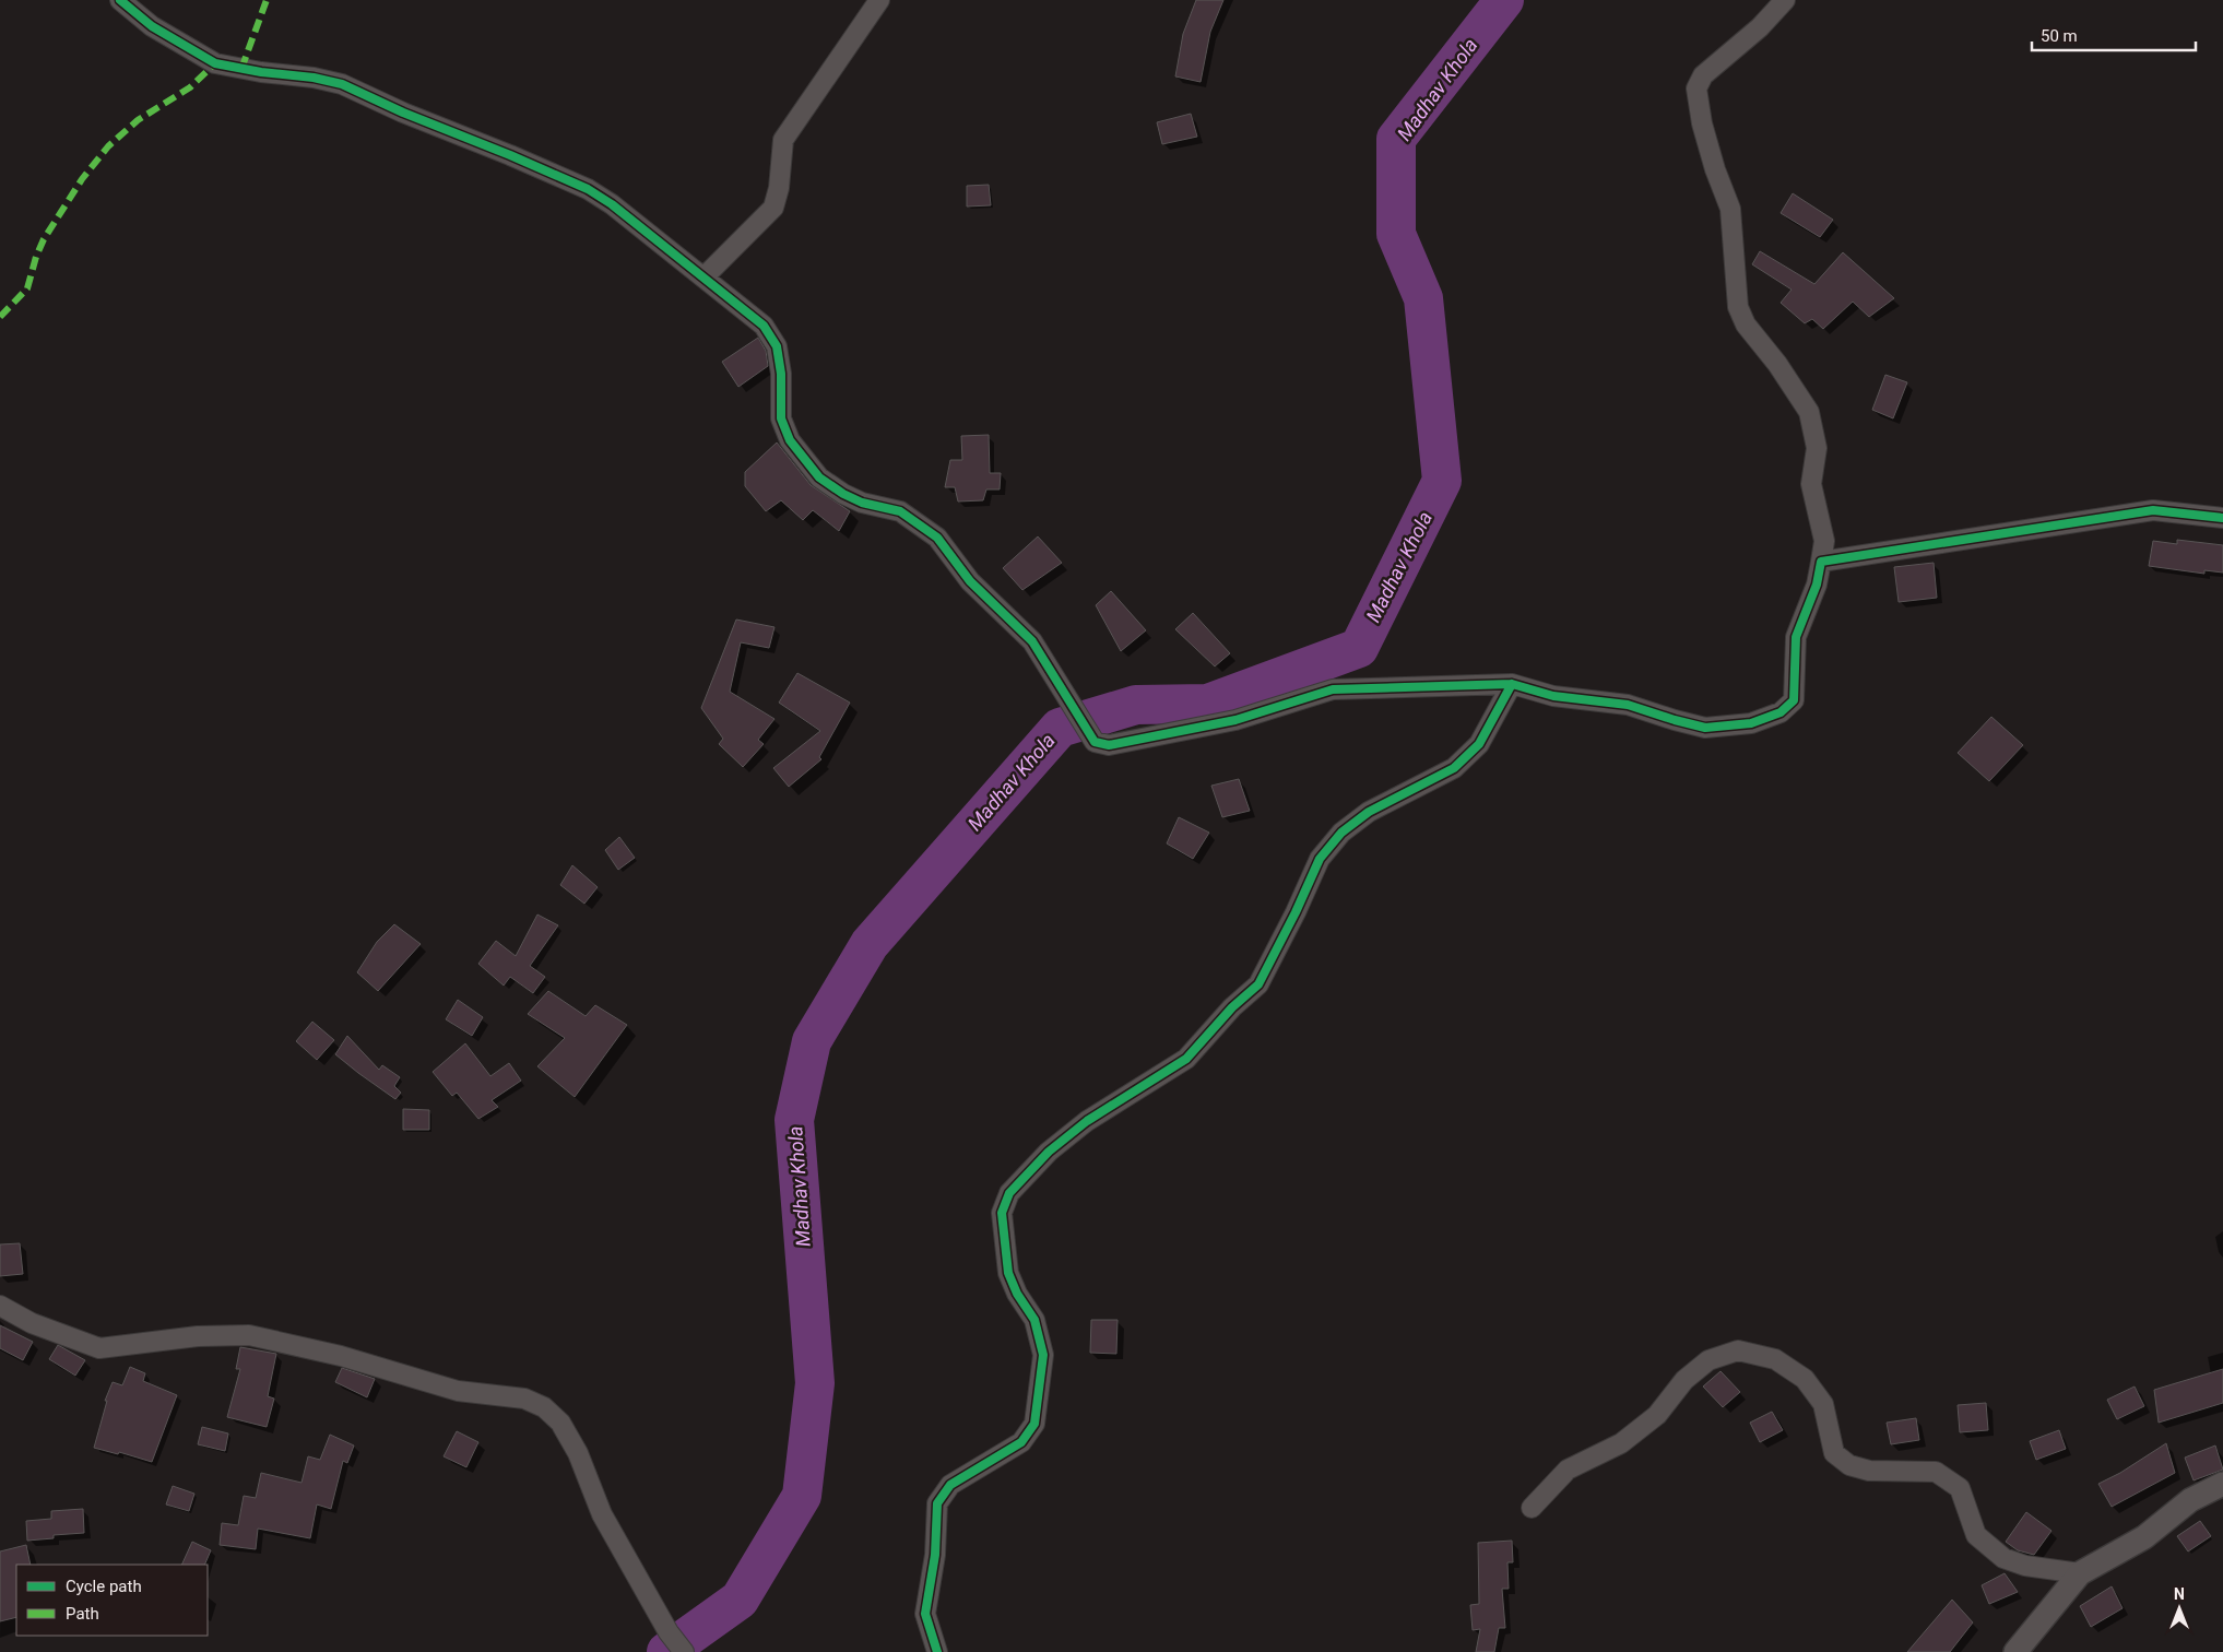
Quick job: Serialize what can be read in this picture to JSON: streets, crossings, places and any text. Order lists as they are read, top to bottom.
{
  "water": ["Madhav Khola"],
  "legend": ["Cycle path", "Path"],
  "scale_bar": "50 m",
  "north": "top"
}
